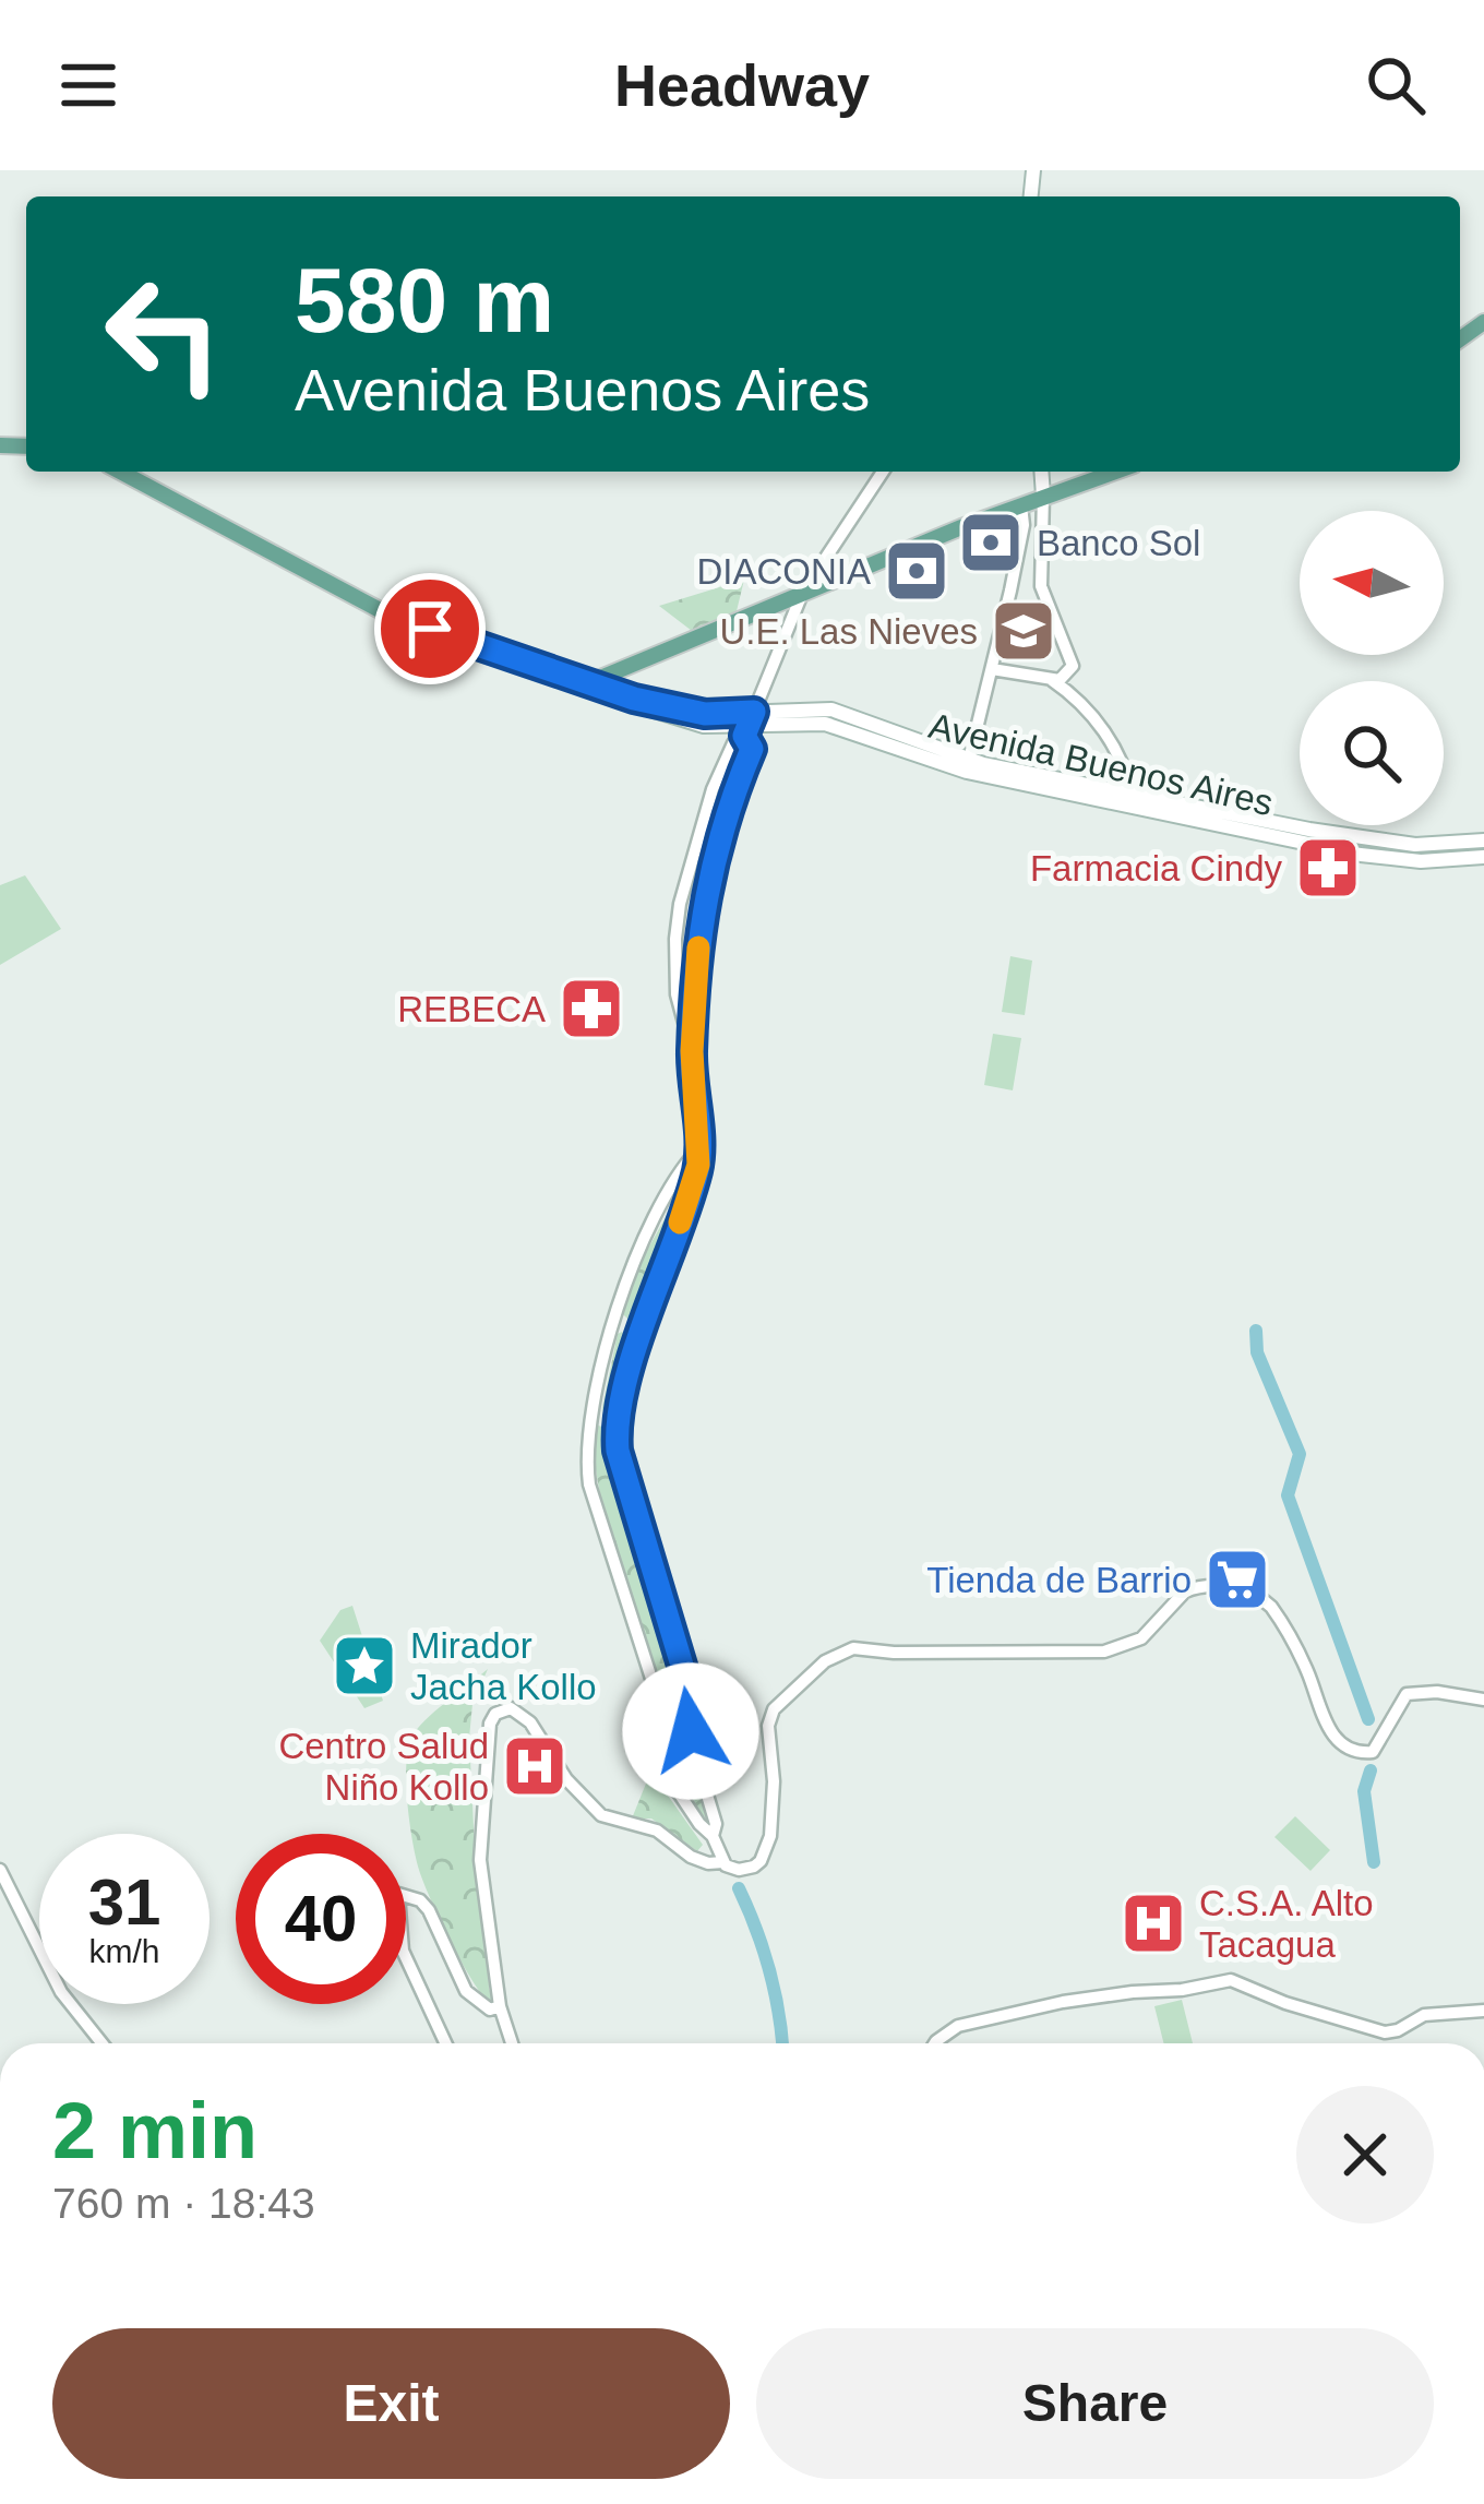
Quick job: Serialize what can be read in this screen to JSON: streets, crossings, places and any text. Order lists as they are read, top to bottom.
{
  "streets": {
    "main road": ["Avenida Buenos Aires"]
  },
  "places": {
    "bank": ["Banco Sol", "DIACONIA"],
    "school or university": ["U.E. Las Nieves"],
    "pharmacy": ["Farmacia Cindy", "REBECA"],
    "supermarket": ["Tienda de Barrio"],
    "place": ["Mirador Jacha Kollo"],
    "hospital": ["Centro Salud Niño Kollo", "C.S.A. Alto Tacagua"]
  },
  "north": "left",
  "page": {
    "header": "Headway",
    "turn": ["580 m", "Avenida Buenos Aires"],
    "speed": "31 km/h",
    "limit": "40",
    "heading": ["2 min", "760 m · 18:43"],
    "buttons": ["Exit", "Share"]
  }
}
